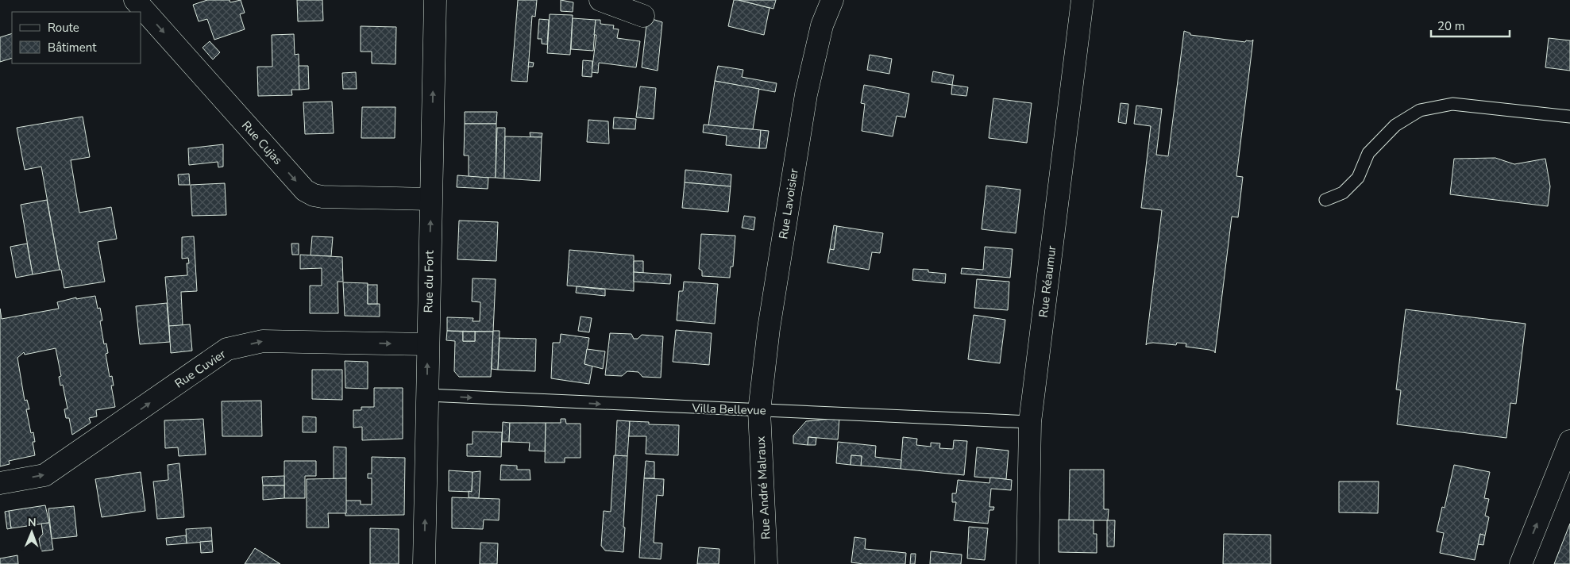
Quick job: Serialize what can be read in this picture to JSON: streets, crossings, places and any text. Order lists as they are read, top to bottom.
{
  "streets": {
    "street": [
      "Rue Cujas",
      "Rue Lavoisier",
      "Rue du Fort",
      "Rue Réaumur",
      "Rue Cuvier",
      "Rue André Malraux"
    ],
    "lane": ["Villa Bellevue"]
  },
  "crossings": [
    ["Rue Cujas", "Rue du Fort"],
    ["Rue Lavoisier", "Villa Bellevue"],
    ["Rue Lavoisier", "Rue André Malraux"],
    ["Rue du Fort", "Rue Cuvier"],
    ["Rue du Fort", "Villa Bellevue"],
    ["Rue Réaumur", "Villa Bellevue"],
    ["Villa Bellevue", "Rue André Malraux"]
  ],
  "one_way": [
    "Rue Cujas",
    "Rue du Fort",
    "Rue Cuvier",
    "Villa Bellevue"
  ],
  "legend": ["Route", "Bâtiment"],
  "scale_bar": "20 m",
  "north": "top"
}
